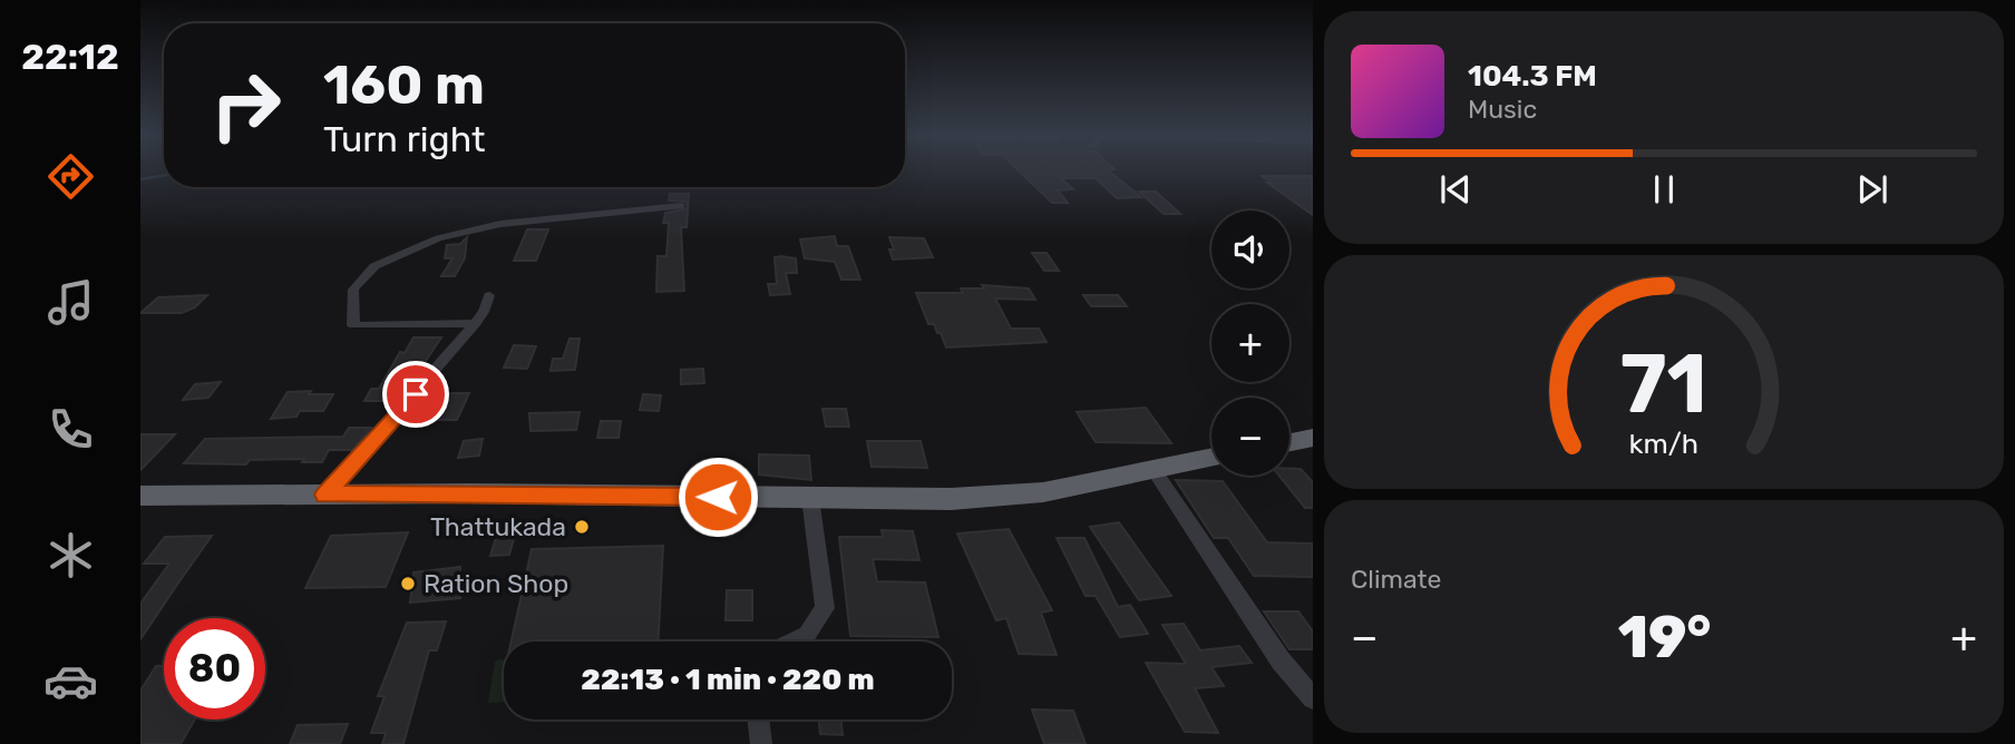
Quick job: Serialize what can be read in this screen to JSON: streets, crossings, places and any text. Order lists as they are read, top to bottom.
{
  "places": ["Thattukada", "Ration Shop"],
  "page": {
    "tabs": "22:12",
    "turn": ["160 m", "Turn right"],
    "song": ["104.3 FM", "Music"],
    "map_buttons": ["+", "−"],
    "tile": "Climate",
    "heat": ["−", "19°", "+"],
    "limit": "80",
    "trip": "22:13 · 1 min · 220 m",
    "gauge": ["71", "km/h"]
  }
}
